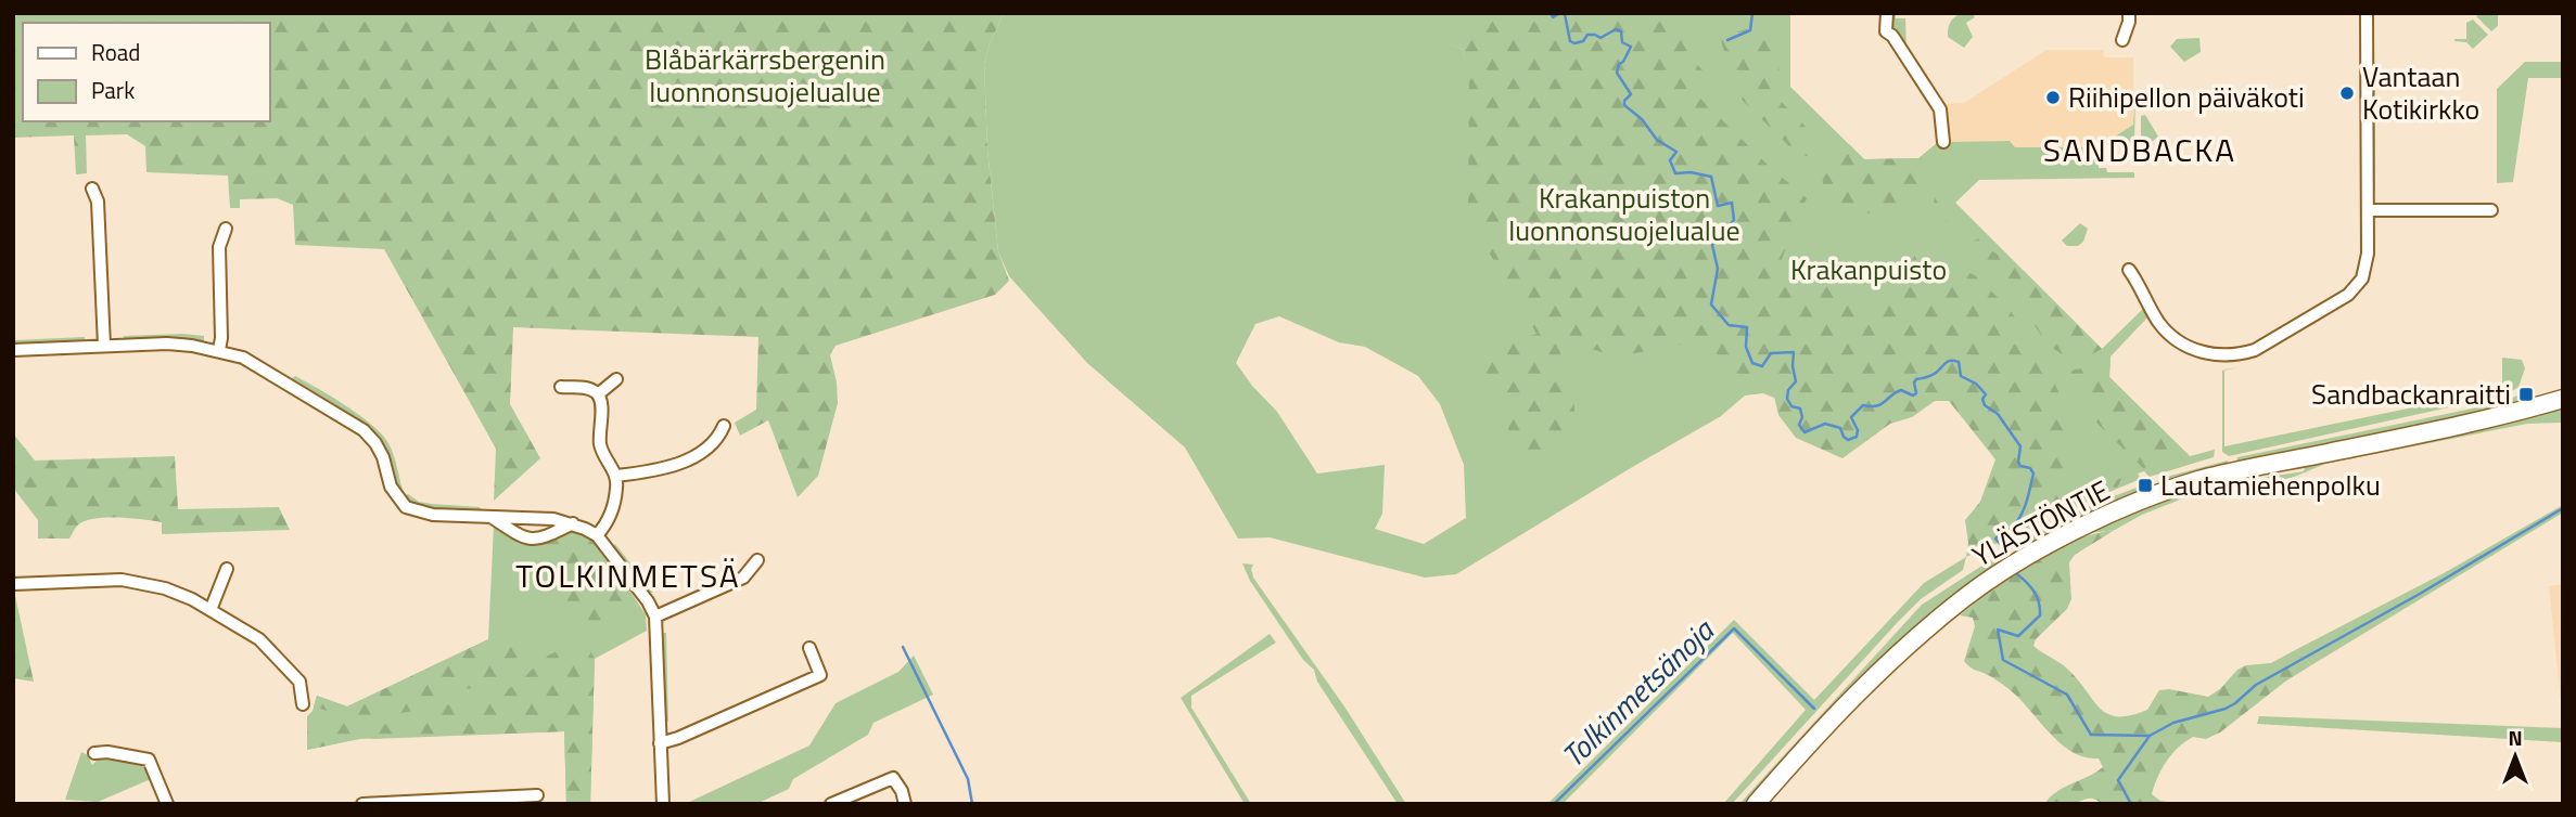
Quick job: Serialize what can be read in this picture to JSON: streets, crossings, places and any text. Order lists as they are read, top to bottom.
{
  "streets": {
    "main road": ["YLÄSTÖNTIE"]
  },
  "districts": ["SANDBACKA", "TOLKINMETSÄ"],
  "water": ["Tolkinmetsänoja"],
  "parks": ["Blåbärkärrsbergenin luonnonsuojelualue", "Krakanpuiston luonnonsuojelualue", "Krakanpuisto"],
  "places": {
    "other": ["Vantaan Kotikirkko", "Riihipellon päiväkoti"],
    "transit": ["Sandbackanraitti", "Lautamiehenpolku"]
  },
  "legend": ["Road", "Park"],
  "north": "top"
}
